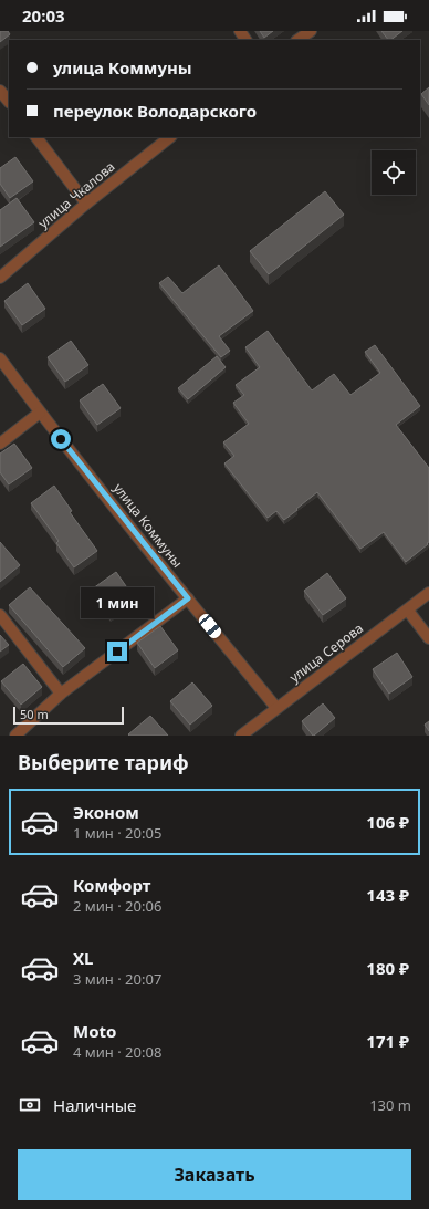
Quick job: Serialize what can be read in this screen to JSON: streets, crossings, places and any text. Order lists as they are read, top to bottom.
{
  "streets": {
    "street": ["улица Чкалова", "улица Коммуны", "улица Серова"]
  },
  "crossings": [
    ["улица Коммуны", "улица Серова"]
  ],
  "scale_bar": "50 m",
  "page": {
    "status": "20:03",
    "banner": ["улица Коммуны", "переулок Володарского"],
    "bubble": "1 мин",
    "scale": "50 m",
    "heading": "Выберите тариф",
    "list": [
      {
        "name": "Эконом",
        "note": "1 мин · 20:05",
        "value": "106 ₽"
      },
      {
        "name": "Комфорт",
        "note": "2 мин · 20:06",
        "value": "143 ₽"
      },
      {
        "name": "XL",
        "note": "3 мин · 20:07",
        "value": "180 ₽"
      },
      {
        "name": "Moto",
        "note": "4 мин · 20:08",
        "value": "171 ₽"
      }
    ],
    "pay": ["Наличные", "130 m"],
    "buttons": "Заказать"
  }
}
